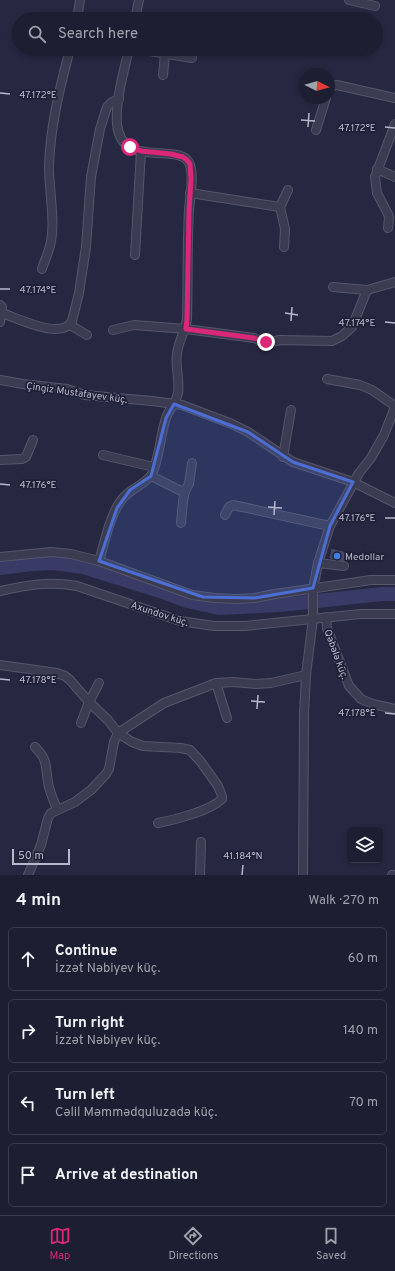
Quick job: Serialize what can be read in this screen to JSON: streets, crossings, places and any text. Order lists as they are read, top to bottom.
{
  "streets": {
    "street": ["Çingiz Mustafayev küç.", "Axundov küç.", "Qəbələ küç."]
  },
  "crossings": [
    ["Axundov küç.", "Qəbələ küç."]
  ],
  "places": ["Medollar"],
  "scale_bar": "50 m",
  "north": "right",
  "page": {
    "search": "Search here",
    "scale": "50 m",
    "heading": ["4 min", "Walk · 270 m"],
    "list": [
      ["Continue", "İzzət Nəbiyev küç.", "60 m"],
      ["Turn right", "İzzət Nəbiyev küç.", "140 m"],
      ["Turn left", "Cəlil Məmmədquluzadə küç.", "70 m"],
      "Arrive at destination"
    ],
    "nav": ["Map", "Directions", "Saved"]
  },
  "coordinates": [
    "47.172°E",
    "47.174°E",
    "47.176°E",
    "47.178°E",
    "41.184°N"
  ]
}
